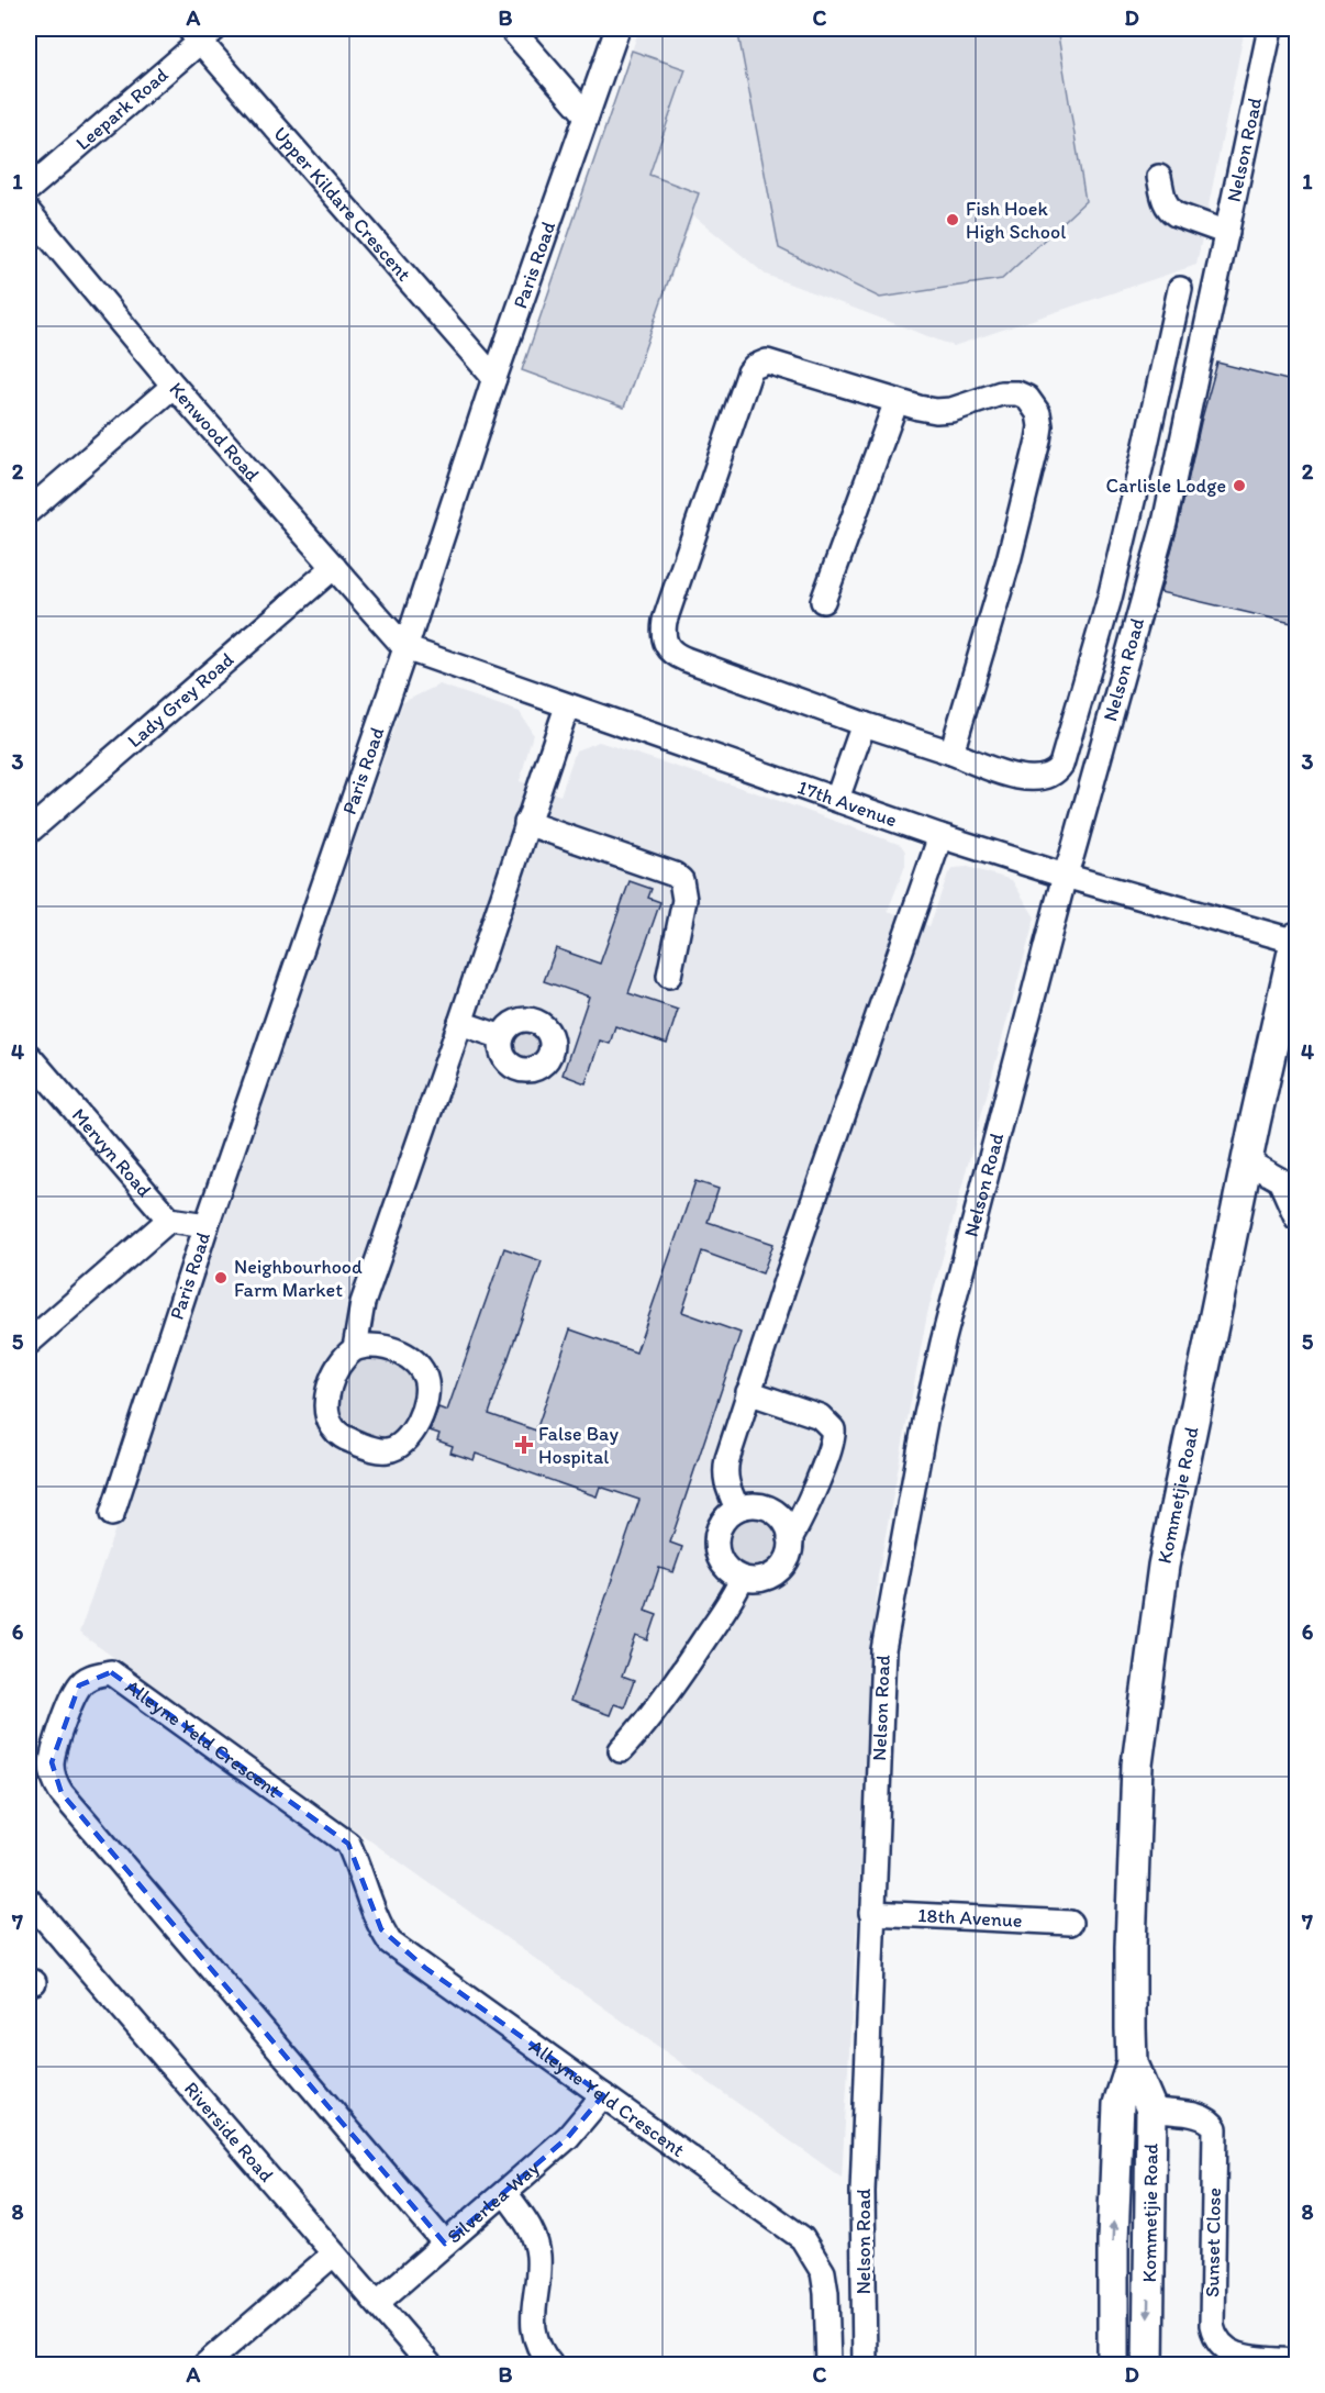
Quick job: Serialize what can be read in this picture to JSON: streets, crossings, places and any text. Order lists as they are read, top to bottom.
{
  "streets": {
    "main road": ["Kommetjie Road"],
    "street": [
      "Leepark Road",
      "Nelson Road",
      "Upper Kildare Crescent",
      "Paris Road",
      "Kenwood Road",
      "Lady Grey Road",
      "17th Avenue",
      "Mervyn Road",
      "Alleyne Yeld Crescent",
      "18th Avenue",
      "Riverside Road",
      "Silverlea Way",
      "Sunset Close"
    ]
  },
  "crossings": [
    ["Leepark Road", "Upper Kildare Crescent"],
    ["Nelson Road", "17th Avenue"],
    ["Nelson Road", "18th Avenue"],
    ["Upper Kildare Crescent", "Paris Road"],
    ["Paris Road", "Kenwood Road"],
    ["Paris Road", "17th Avenue"],
    ["Kenwood Road", "Lady Grey Road"],
    ["Kenwood Road", "17th Avenue"],
    ["17th Avenue", "Kommetjie Road"],
    ["Kommetjie Road", "Sunset Close"],
    ["Alleyne Yeld Crescent", "Silverlea Way"],
    ["Riverside Road", "Silverlea Way"]
  ],
  "places": {
    "other": ["Fish Hoek High School", "Carlisle Lodge", "Neighbourhood Farm Market"],
    "health": ["False Bay Hospital"]
  },
  "grid": {
    "columns": [
      "A",
      "B",
      "C",
      "D"
    ],
    "rows": [
      "1",
      "2",
      "3",
      "4",
      "5",
      "6",
      "7",
      "8"
    ]
  }
}
